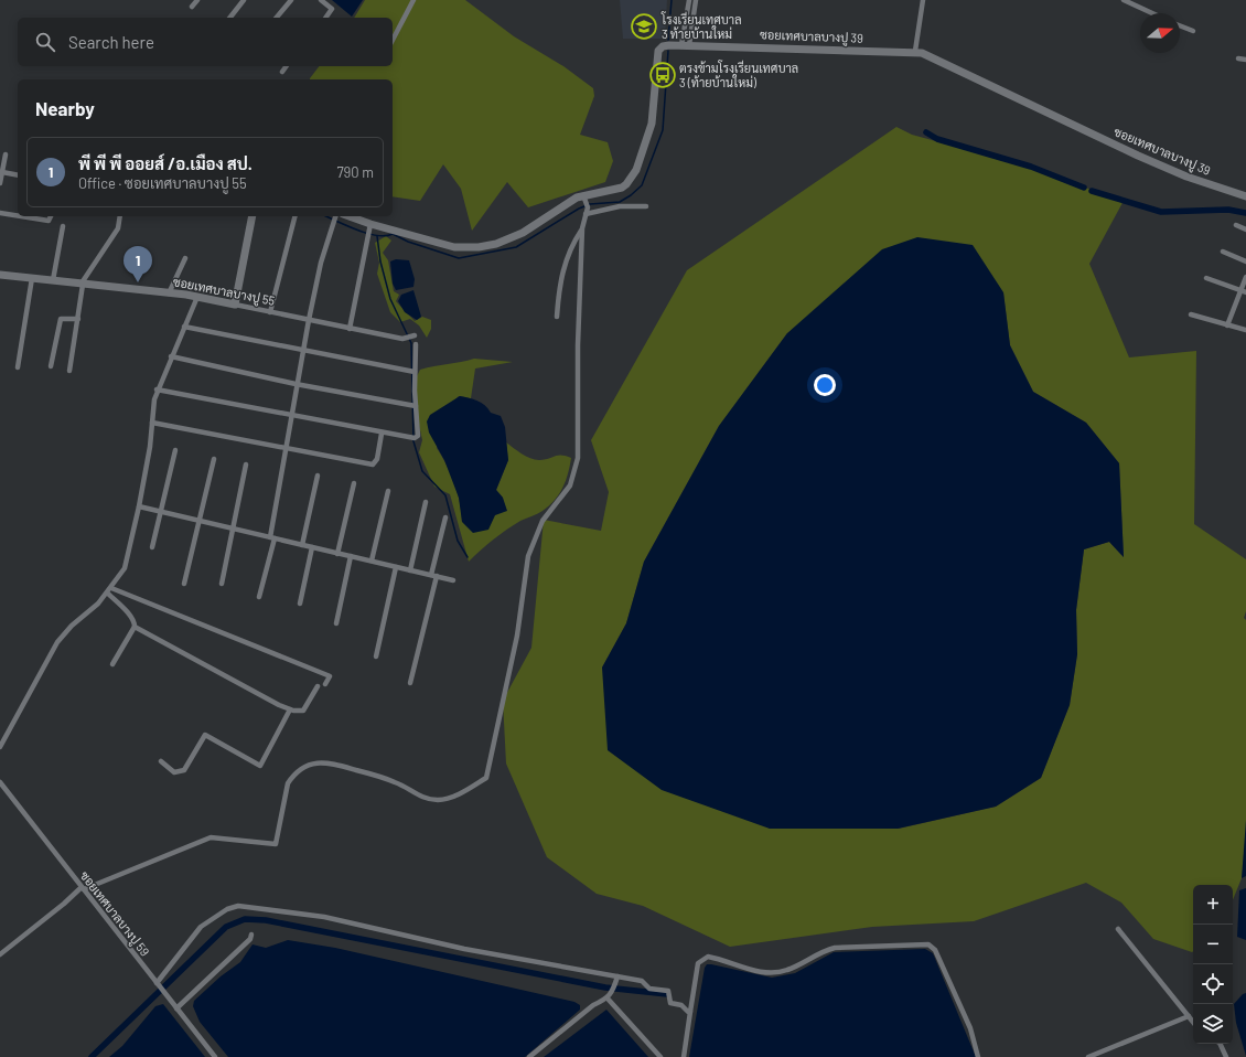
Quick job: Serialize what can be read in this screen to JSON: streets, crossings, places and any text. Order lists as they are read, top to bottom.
{
  "streets": {
    "street": ["ซอยเทศบาลบางปู 39", "ซอยเทศบาลบางปู 55", "ซอยเทศบาลบางปู 59"]
  },
  "places": {
    "school or university": ["โรงเรียนเทศบาล 3 ท้ายบ้านใหม่"],
    "bus stop": ["ตรงข้ามโรงเรียนเทศบาล 3 (ท้ายบ้านใหม่)"]
  },
  "north": "right",
  "page": {
    "search": "Search here",
    "heading": "Nearby",
    "list": [
      {
        "mark": "1",
        "name": "พี พี พี ออยส์ /อ.เมือง สป.",
        "note": "Office · ซอยเทศบาลบางปู 55",
        "value": "790 m"
      }
    ],
    "pins": "1",
    "map_buttons": ["+", "−"]
  }
}
